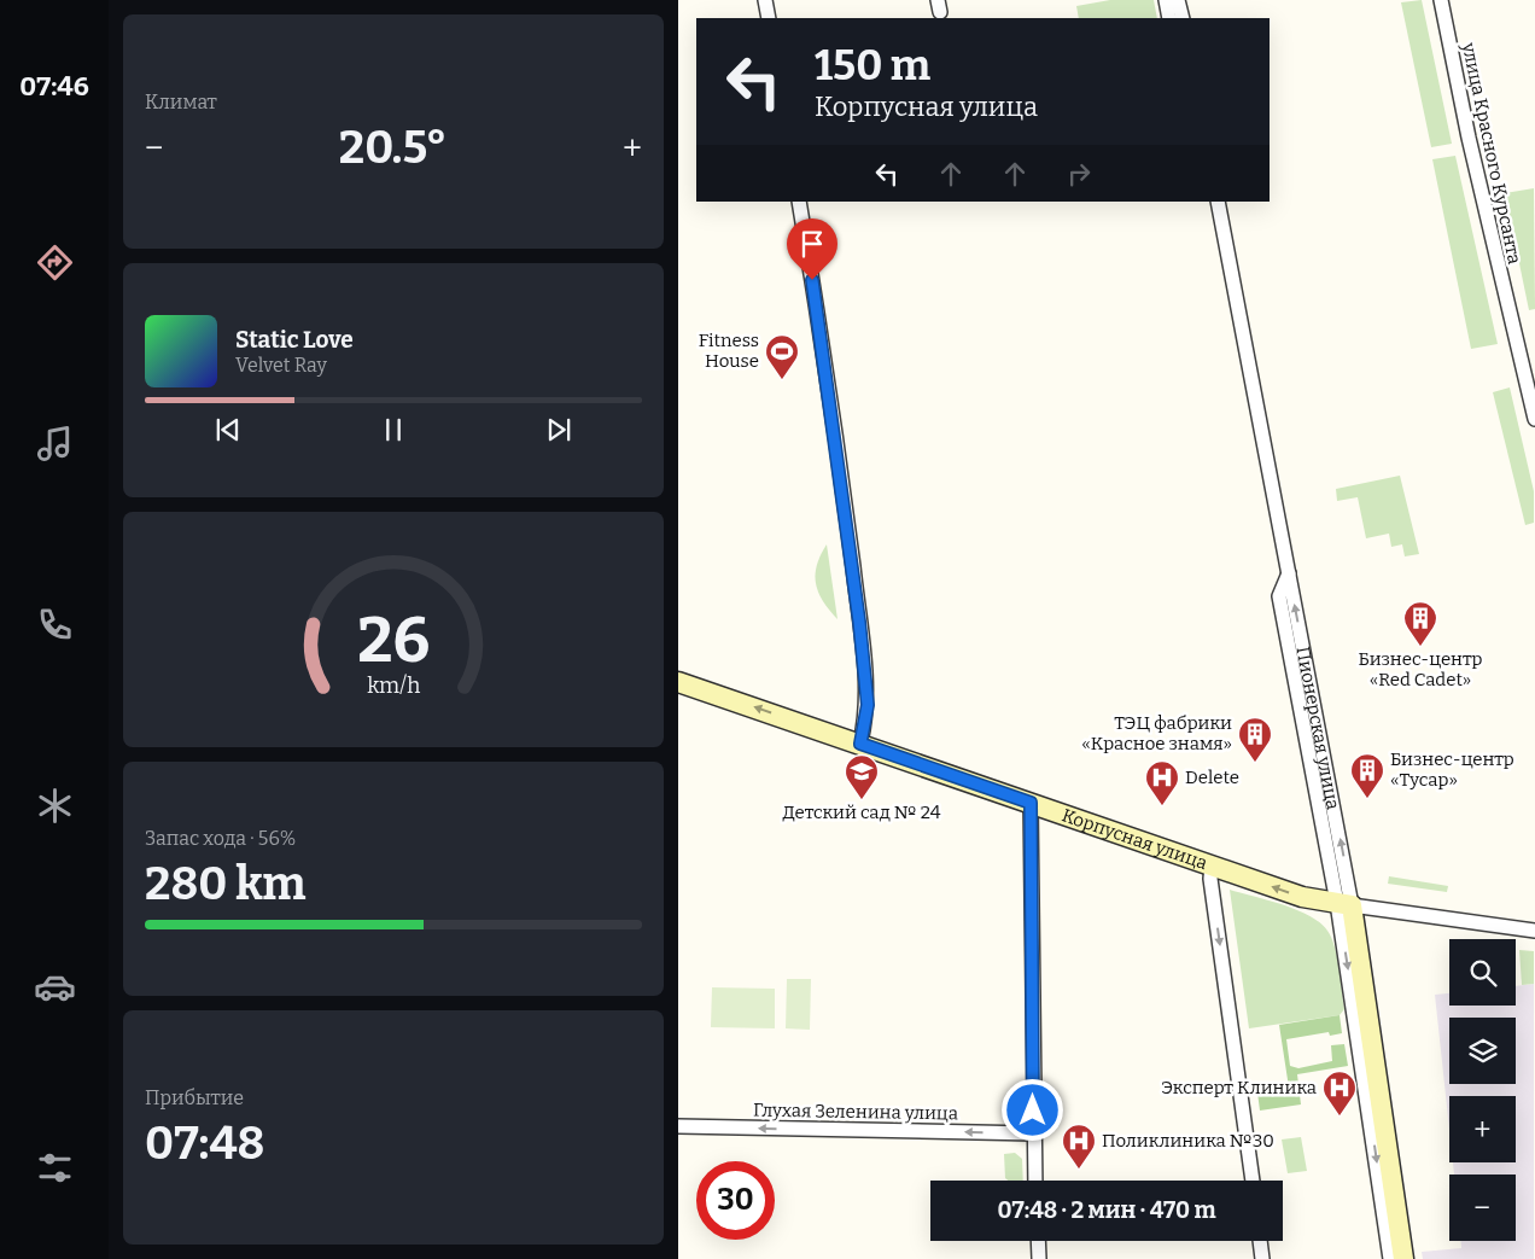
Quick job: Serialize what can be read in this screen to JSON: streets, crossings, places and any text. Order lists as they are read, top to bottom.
{
  "streets": {
    "main road": ["Пионерская улица", "Корпусная улица"],
    "street": ["улица Красного Курсанта", "Глухая Зеленина улица"]
  },
  "crossings": [
    ["Пионерская улица", "Корпусная улица"]
  ],
  "one_way": ["Корпусная улица", "Глухая Зеленина улица"],
  "places": {
    "sports": ["Fitness House"],
    "building": ["Бизнес-центр «Red Cadet»", "ТЭЦ фабрики «Красное знамя»", "Бизнес-центр «Тусар»"],
    "school or university": ["Детский сад № 24"],
    "hospital": ["Delete", "Эксперт Клиника", "Поликлиника №30"]
  },
  "page": {
    "tabs": "07:46",
    "tile": [
      "Климат",
      ["Запас хода · 56%", "280 km"],
      ["Прибытие", "07:48"]
    ],
    "turn": ["150 m", "Корпусная улица"],
    "heat": ["−", "20.5°", "+"],
    "song": ["Static Love", "Velvet Ray"],
    "map_buttons": ["+", "−"],
    "limit": "30",
    "trip": "07:48 · 2 мин · 470 m",
    "gauge": ["26", "km/h"]
  }
}
